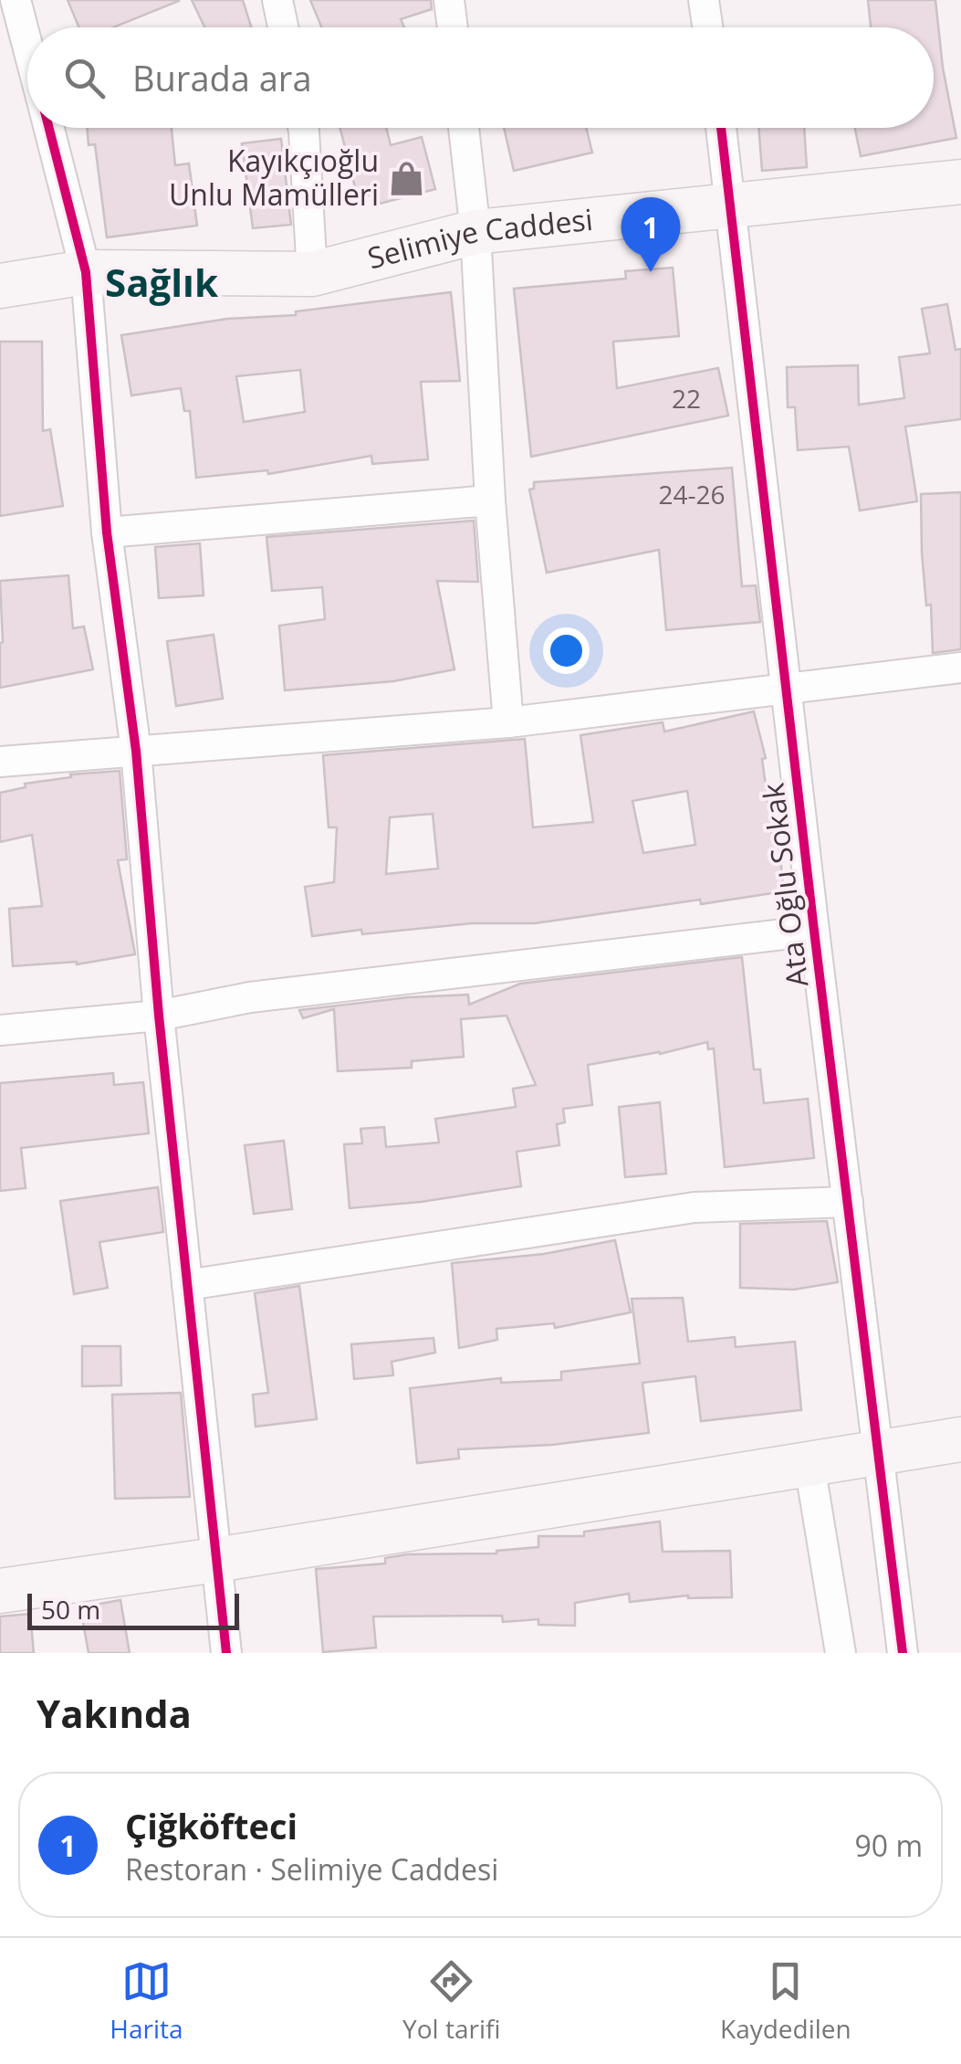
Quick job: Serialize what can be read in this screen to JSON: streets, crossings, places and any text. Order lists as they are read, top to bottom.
{
  "streets": {
    "street": ["Selimiye Caddesi", "Ata Oğlu Sokak"]
  },
  "crossings": [
    ["Selimiye Caddesi", "Ata Oğlu Sokak"]
  ],
  "districts": ["Sağlık"],
  "places": {
    "shop": ["Kayıkçıoğlu Unlu Mamülleri"]
  },
  "house_numbers": ["22", "24-26"],
  "scale_bar": "50 m",
  "page": {
    "search": "Burada ara",
    "pins": "1",
    "scale": "50 m",
    "heading": "Yakında",
    "list": [
      {
        "mark": "1",
        "name": "Çiğköfteci",
        "note": "Restoran · Selimiye Caddesi",
        "value": "90 m"
      }
    ],
    "nav": ["Harita", "Yol tarifi", "Kaydedilen"]
  }
}
